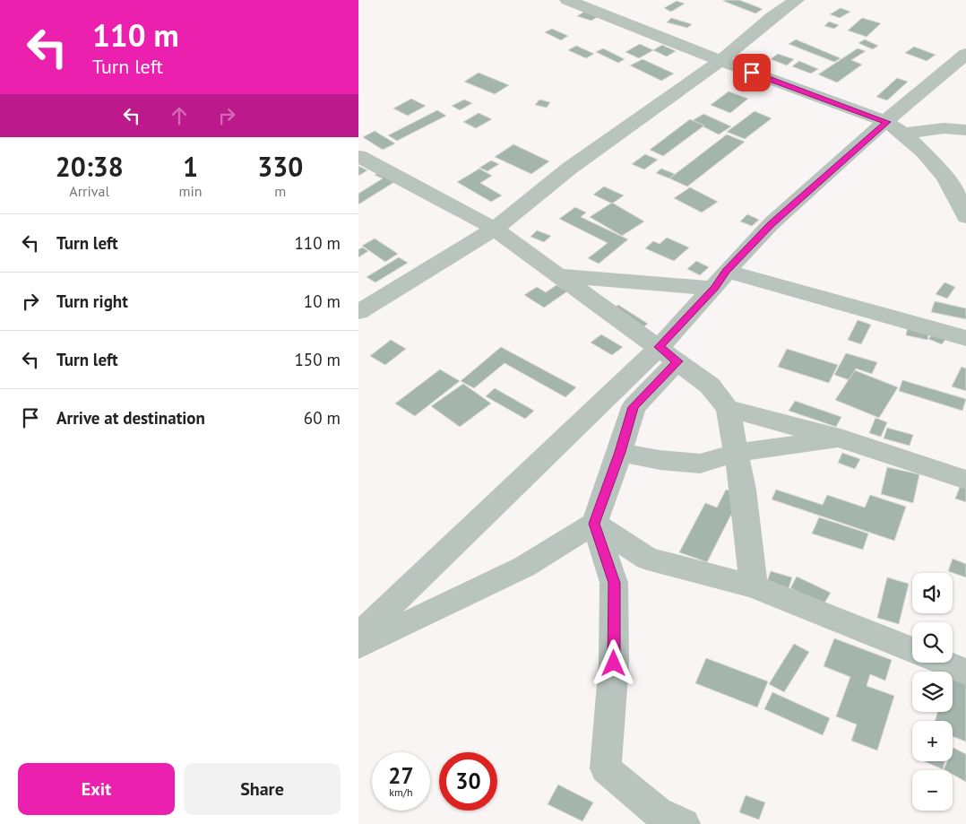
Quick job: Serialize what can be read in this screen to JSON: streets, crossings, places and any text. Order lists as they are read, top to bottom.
{
  "page": {
    "turn": ["110 m", "Turn left"],
    "eta": [
      "20:38",
      "Arrival",
      "1",
      "min",
      "330",
      "m"
    ],
    "list": [
      {
        "name": "Turn left",
        "value": "110 m"
      },
      {
        "name": "Turn right",
        "value": "10 m"
      },
      {
        "name": "Turn left",
        "value": "150 m"
      },
      {
        "name": "Arrive at destination",
        "value": "60 m"
      }
    ],
    "map_buttons": ["+", "−"],
    "speed": "27 km/h",
    "limit": "30",
    "buttons": ["Exit", "Share"]
  }
}
